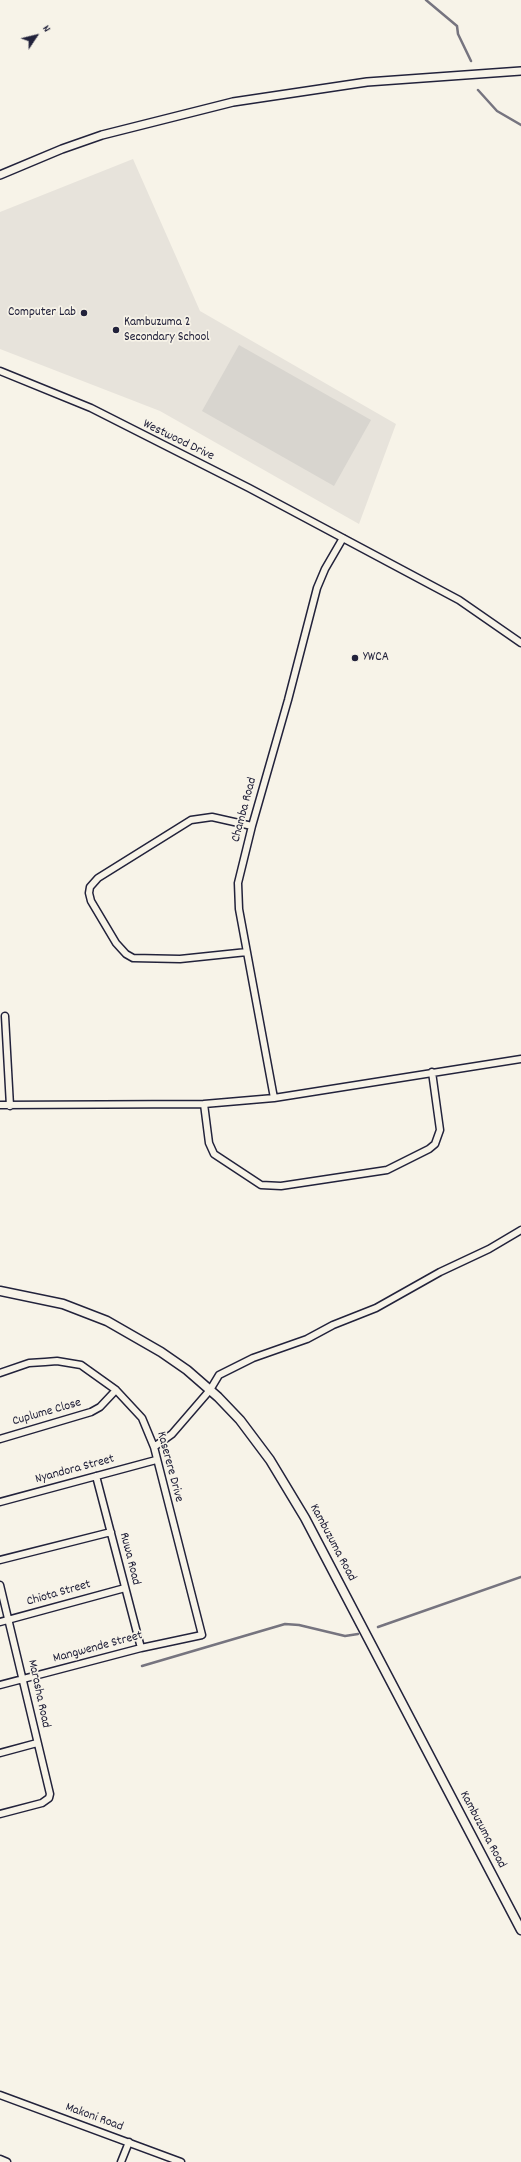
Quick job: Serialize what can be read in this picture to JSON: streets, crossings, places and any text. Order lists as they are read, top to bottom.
{
  "streets": {
    "main road": ["Kambuzuma Road"],
    "street": [
      "Westwood Drive",
      "Chamba Road",
      "Cuplume Close",
      "Kaserere Drive",
      "Nyandora Street",
      "Ruwa Road",
      "Chiota Street",
      "Mangwende Street",
      "Marasha Road",
      "Makoni Road"
    ]
  },
  "crossings": [
    ["Westwood Drive", "Chamba Road"],
    ["Cuplume Close", "Kaserere Drive"],
    ["Kaserere Drive", "Nyandora Street"],
    ["Kaserere Drive", "Mangwende Street"],
    ["Nyandora Street", "Ruwa Road"],
    ["Ruwa Road", "Chiota Street"],
    ["Ruwa Road", "Mangwende Street"],
    ["Chiota Street", "Marasha Road"],
    ["Mangwende Street", "Marasha Road"]
  ],
  "places": ["Computer Lab", "Kambuzuma 2 Secondary School", "YWCA"],
  "north": "top right"
}
